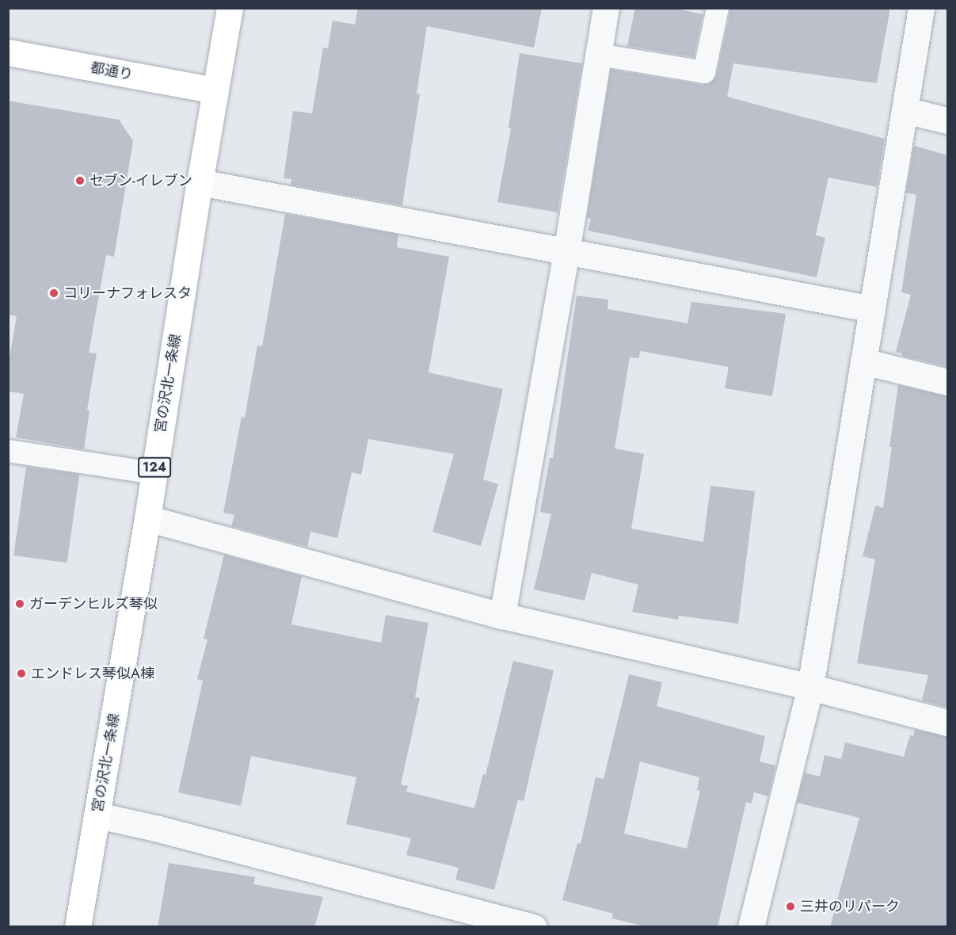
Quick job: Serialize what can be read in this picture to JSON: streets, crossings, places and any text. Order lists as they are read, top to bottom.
{
  "streets": {
    "main road": ["都通り", "宮の沢北一条線", "124"]
  },
  "crossings": [
    ["都通り", "宮の沢北一条線"]
  ],
  "places": [
    "セブン-イレブン",
    "コリーナフォレスタ",
    "ガーデンヒルズ琴似",
    "エンドレス琴似A棟",
    "三井のリパーク"
  ]
}
